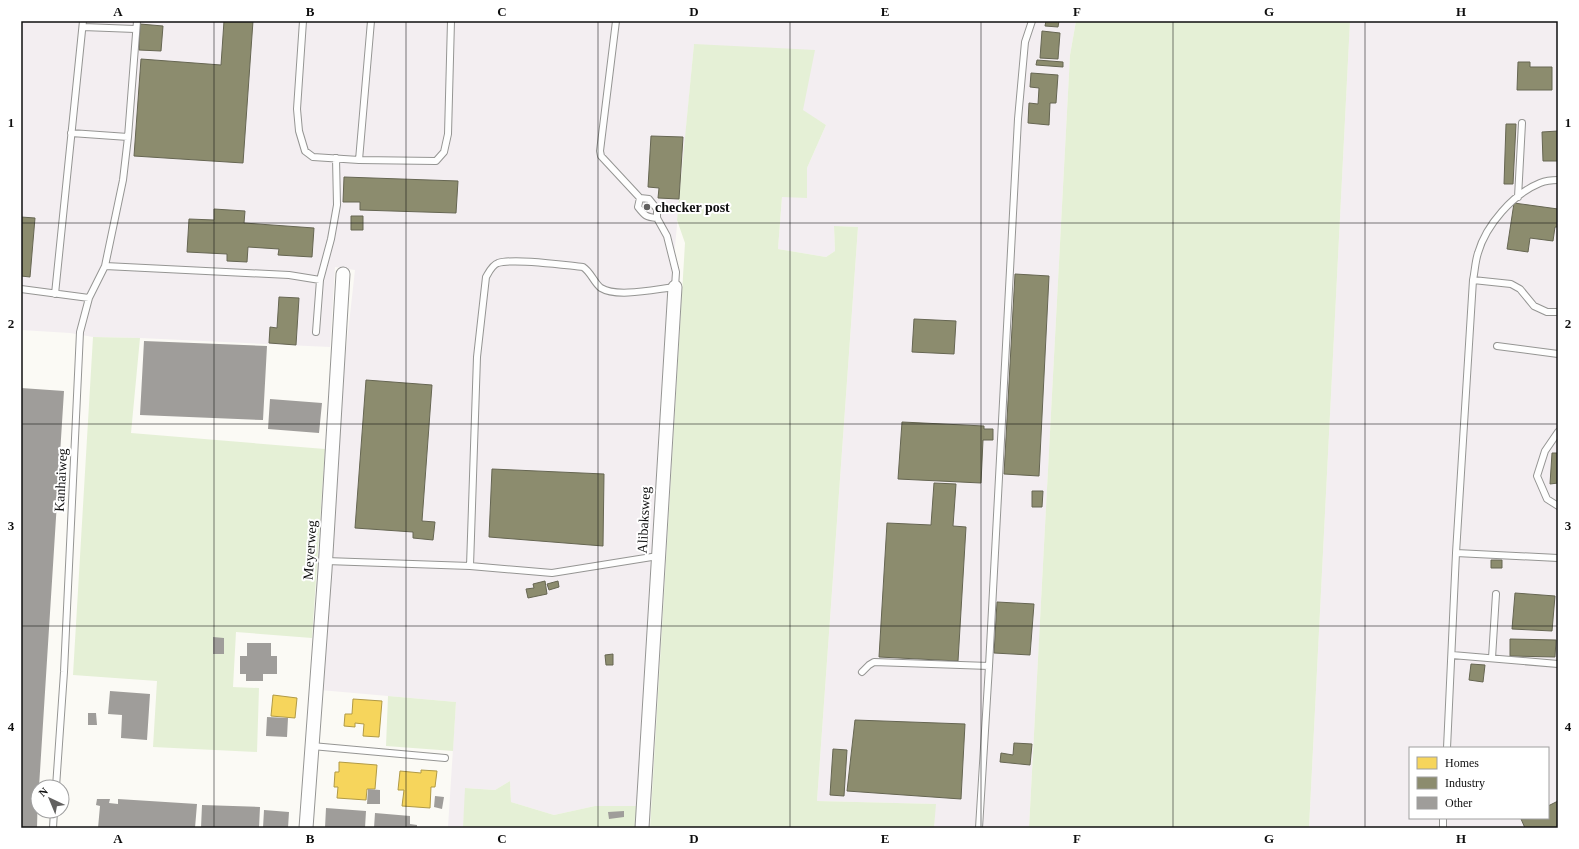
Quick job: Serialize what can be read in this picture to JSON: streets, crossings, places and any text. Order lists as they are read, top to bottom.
{
  "streets": {
    "street": ["Alibaksweg", "Meyerweg"],
    "lane": ["Kanhaiweg"]
  },
  "places": ["checker post"],
  "legend": ["Homes", "Industry", "Other"],
  "north": "top left",
  "grid": {
    "columns": [
      "A",
      "B",
      "C",
      "D",
      "E",
      "F",
      "G",
      "H"
    ],
    "rows": [
      "1",
      "2",
      "3",
      "4"
    ]
  }
}
